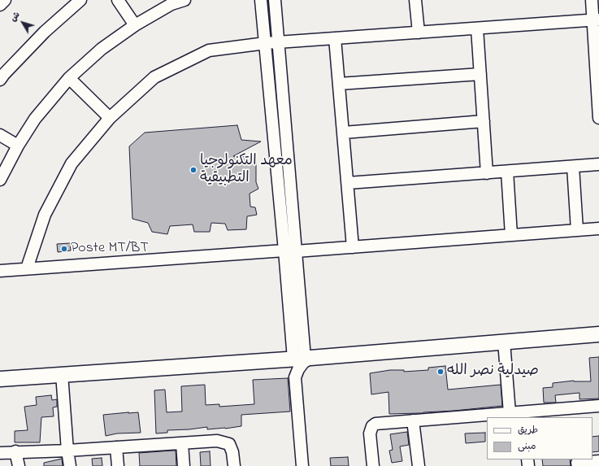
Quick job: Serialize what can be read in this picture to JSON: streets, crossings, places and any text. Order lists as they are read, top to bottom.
{
  "places": ["معهد التكنولوجيا التطبيقية", "Poste MT/BT", "صيدلية نصر الله"],
  "legend": ["طريق", "مبنى"],
  "north": "top left"
}
